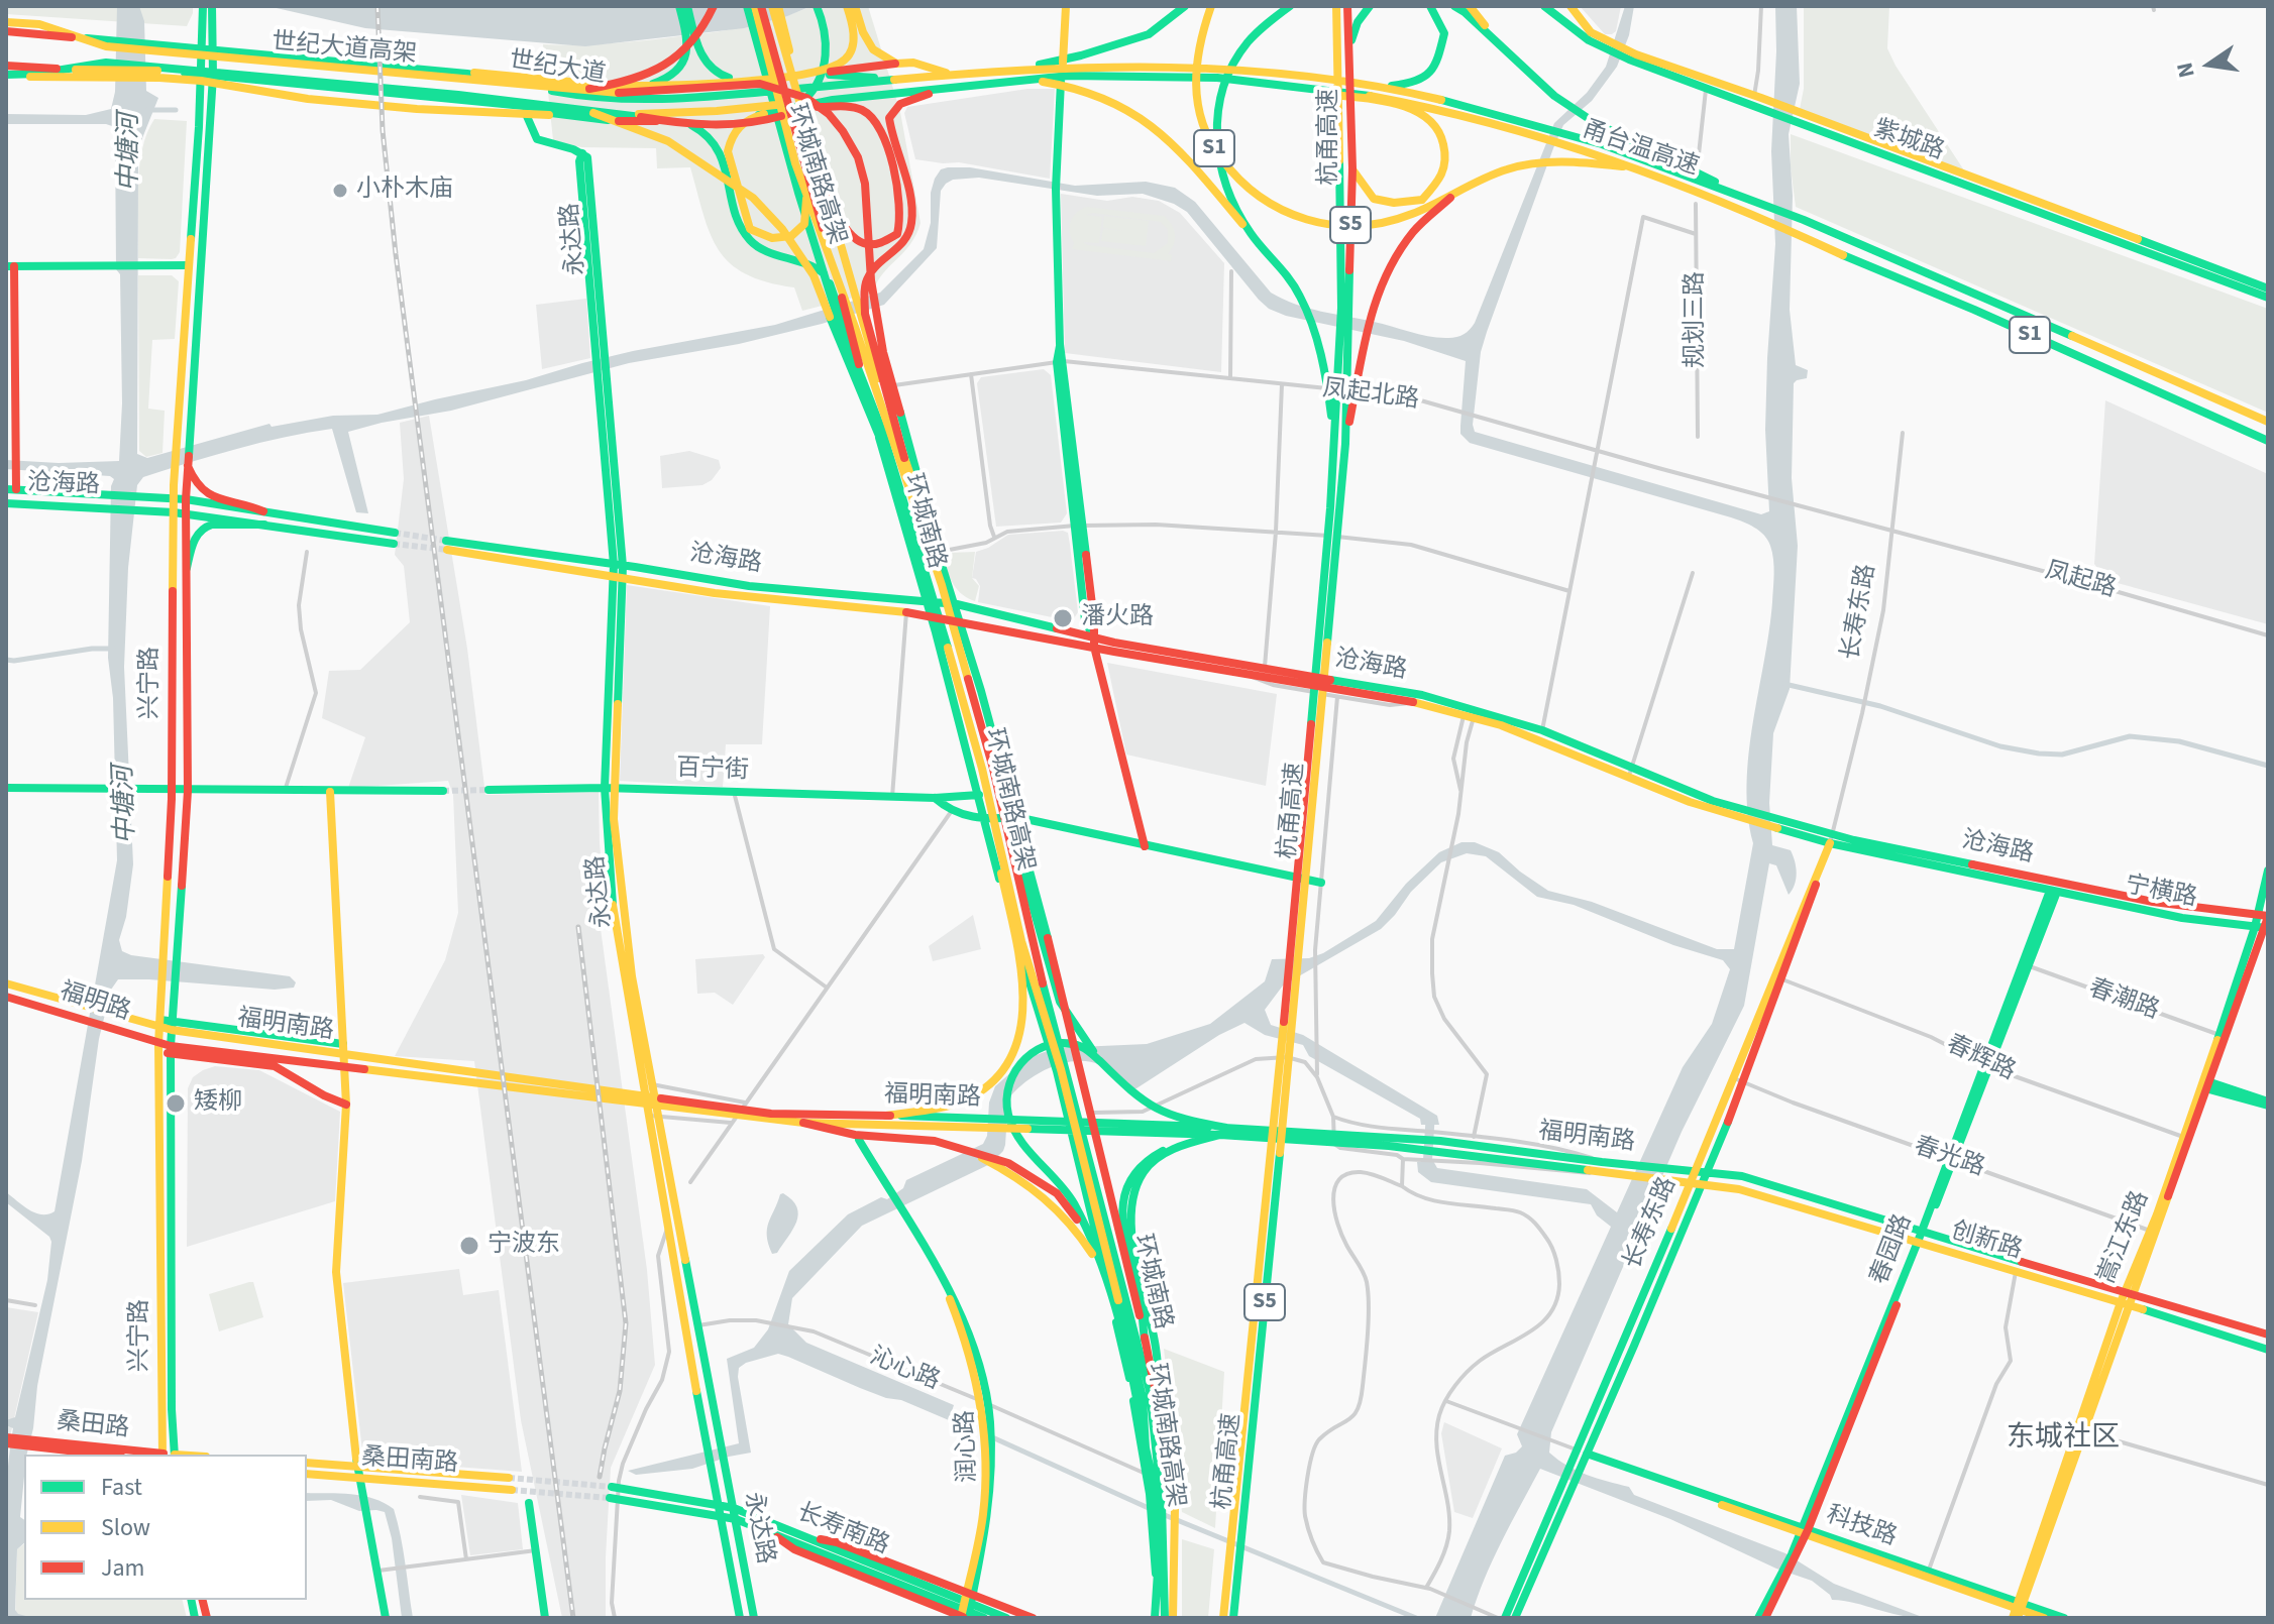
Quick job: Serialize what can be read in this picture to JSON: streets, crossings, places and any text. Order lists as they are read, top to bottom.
{
  "streets": {
    "main road": [
      "世纪大道高架",
      "世纪大道",
      "杭甬高速",
      "紫城路",
      "S1",
      "甬台温高速",
      "环城南路高架",
      "S5",
      "永达路",
      "沧海路",
      "环城南路",
      "长寿东路",
      "兴宁路",
      "百宁街",
      "宁横路",
      "福明路",
      "福明南路",
      "嵩江东路",
      "创新路",
      "春园路",
      "桑田路",
      "润心路",
      "桑田南路",
      "科技路",
      "长寿南路"
    ],
    "street": [
      "规划三路",
      "凤起北路",
      "凤起路",
      "春潮路",
      "春辉路",
      "春光路",
      "沁心路"
    ]
  },
  "crossings": [
    ["世纪大道高架", "世纪大道"],
    ["世纪大道", "甬台温高速"],
    ["世纪大道", "永达路"],
    ["世纪大道", "兴宁路"],
    ["S1", "甬台温高速"],
    ["环城南路高架", "环城南路"],
    ["永达路", "沧海路"],
    ["永达路", "百宁街"],
    ["永达路", "沁心路"],
    ["永达路", "长寿南路"],
    ["凤起北路", "凤起路"],
    ["凤起北路", "长寿东路"],
    ["沧海路", "环城南路"],
    ["沧海路", "长寿东路"],
    ["沧海路", "兴宁路"],
    ["沧海路", "宁横路"],
    ["沧海路", "嵩江东路"],
    ["沧海路", "春园路"],
    ["环城南路", "百宁街"],
    ["环城南路", "沁心路"],
    ["凤起路", "长寿东路"],
    ["长寿东路", "福明南路"],
    ["长寿东路", "春辉路"],
    ["长寿东路", "春光路"],
    ["长寿东路", "创新路"],
    ["长寿东路", "科技路"],
    ["兴宁路", "福明路"],
    ["兴宁路", "福明南路"],
    ["宁横路", "嵩江东路"],
    ["宁横路", "春园路"],
    ["春潮路", "嵩江东路"],
    ["春潮路", "春园路"],
    ["福明路", "福明南路"],
    ["福明南路", "创新路"],
    ["春辉路", "嵩江东路"],
    ["春辉路", "春园路"],
    ["春光路", "嵩江东路"],
    ["春光路", "春园路"],
    ["嵩江东路", "创新路"],
    ["嵩江东路", "科技路"],
    ["创新路", "春园路"],
    ["春园路", "科技路"],
    ["沁心路", "润心路"]
  ],
  "districts": ["东城社区"],
  "water": ["中塘河"],
  "places": [
    "小朴木庙",
    "潘火路",
    "矮柳",
    "宁波东"
  ],
  "legend": ["Fast", "Slow", "Jam"],
  "north": "left"
}
